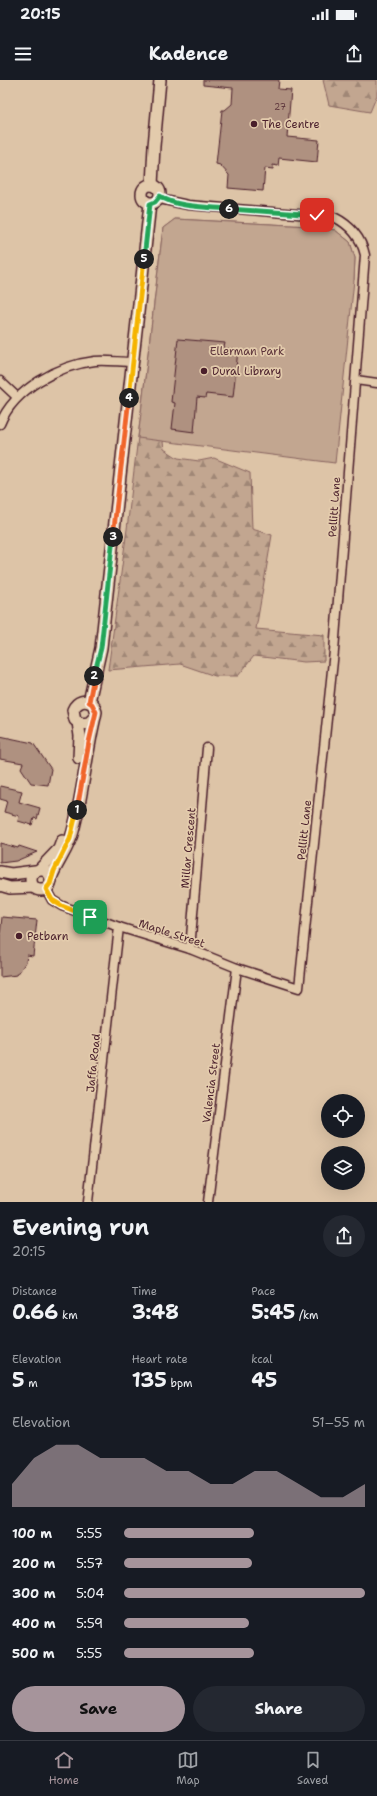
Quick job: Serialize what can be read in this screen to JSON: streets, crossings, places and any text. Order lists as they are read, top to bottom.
{
  "streets": {
    "street": [
      "Pellitt Lane",
      "Millar Crescent",
      "Maple Street",
      "Jaffa Road",
      "Valencia Street"
    ]
  },
  "crossings": [
    ["Pellitt Lane", "Maple Street"],
    ["Millar Crescent", "Maple Street"],
    ["Maple Street", "Jaffa Road"],
    ["Maple Street", "Valencia Street"]
  ],
  "parks": ["Ellerman Park"],
  "places": ["The Centre", "Dural Library", "Petbarn"],
  "house_numbers": ["27"],
  "page": {
    "status": "20:15",
    "header": "Kadence",
    "pins": [
      "6",
      "5",
      "4",
      "3",
      "2",
      "1"
    ],
    "heading": ["Evening run", "20:15"],
    "stats": [
      ["Distance", "0.66 km"],
      ["Time", "3:48"],
      ["Pace", "5:45 /km"],
      ["Elevation", "5 m"],
      ["Heart rate", "135 bpm"],
      ["kcal", "45"]
    ],
    "chart": ["Elevation", "51–55 m"],
    "list": [
      {
        "name": "100 m",
        "note": "5:55"
      },
      {
        "name": "200 m",
        "note": "5:57"
      },
      {
        "name": "300 m",
        "note": "5:04"
      },
      {
        "name": "400 m",
        "note": "5:59"
      },
      {
        "name": "500 m",
        "note": "5:55"
      }
    ],
    "buttons": ["Save", "Share"],
    "tabs": ["Home", "Map", "Saved"]
  }
}
